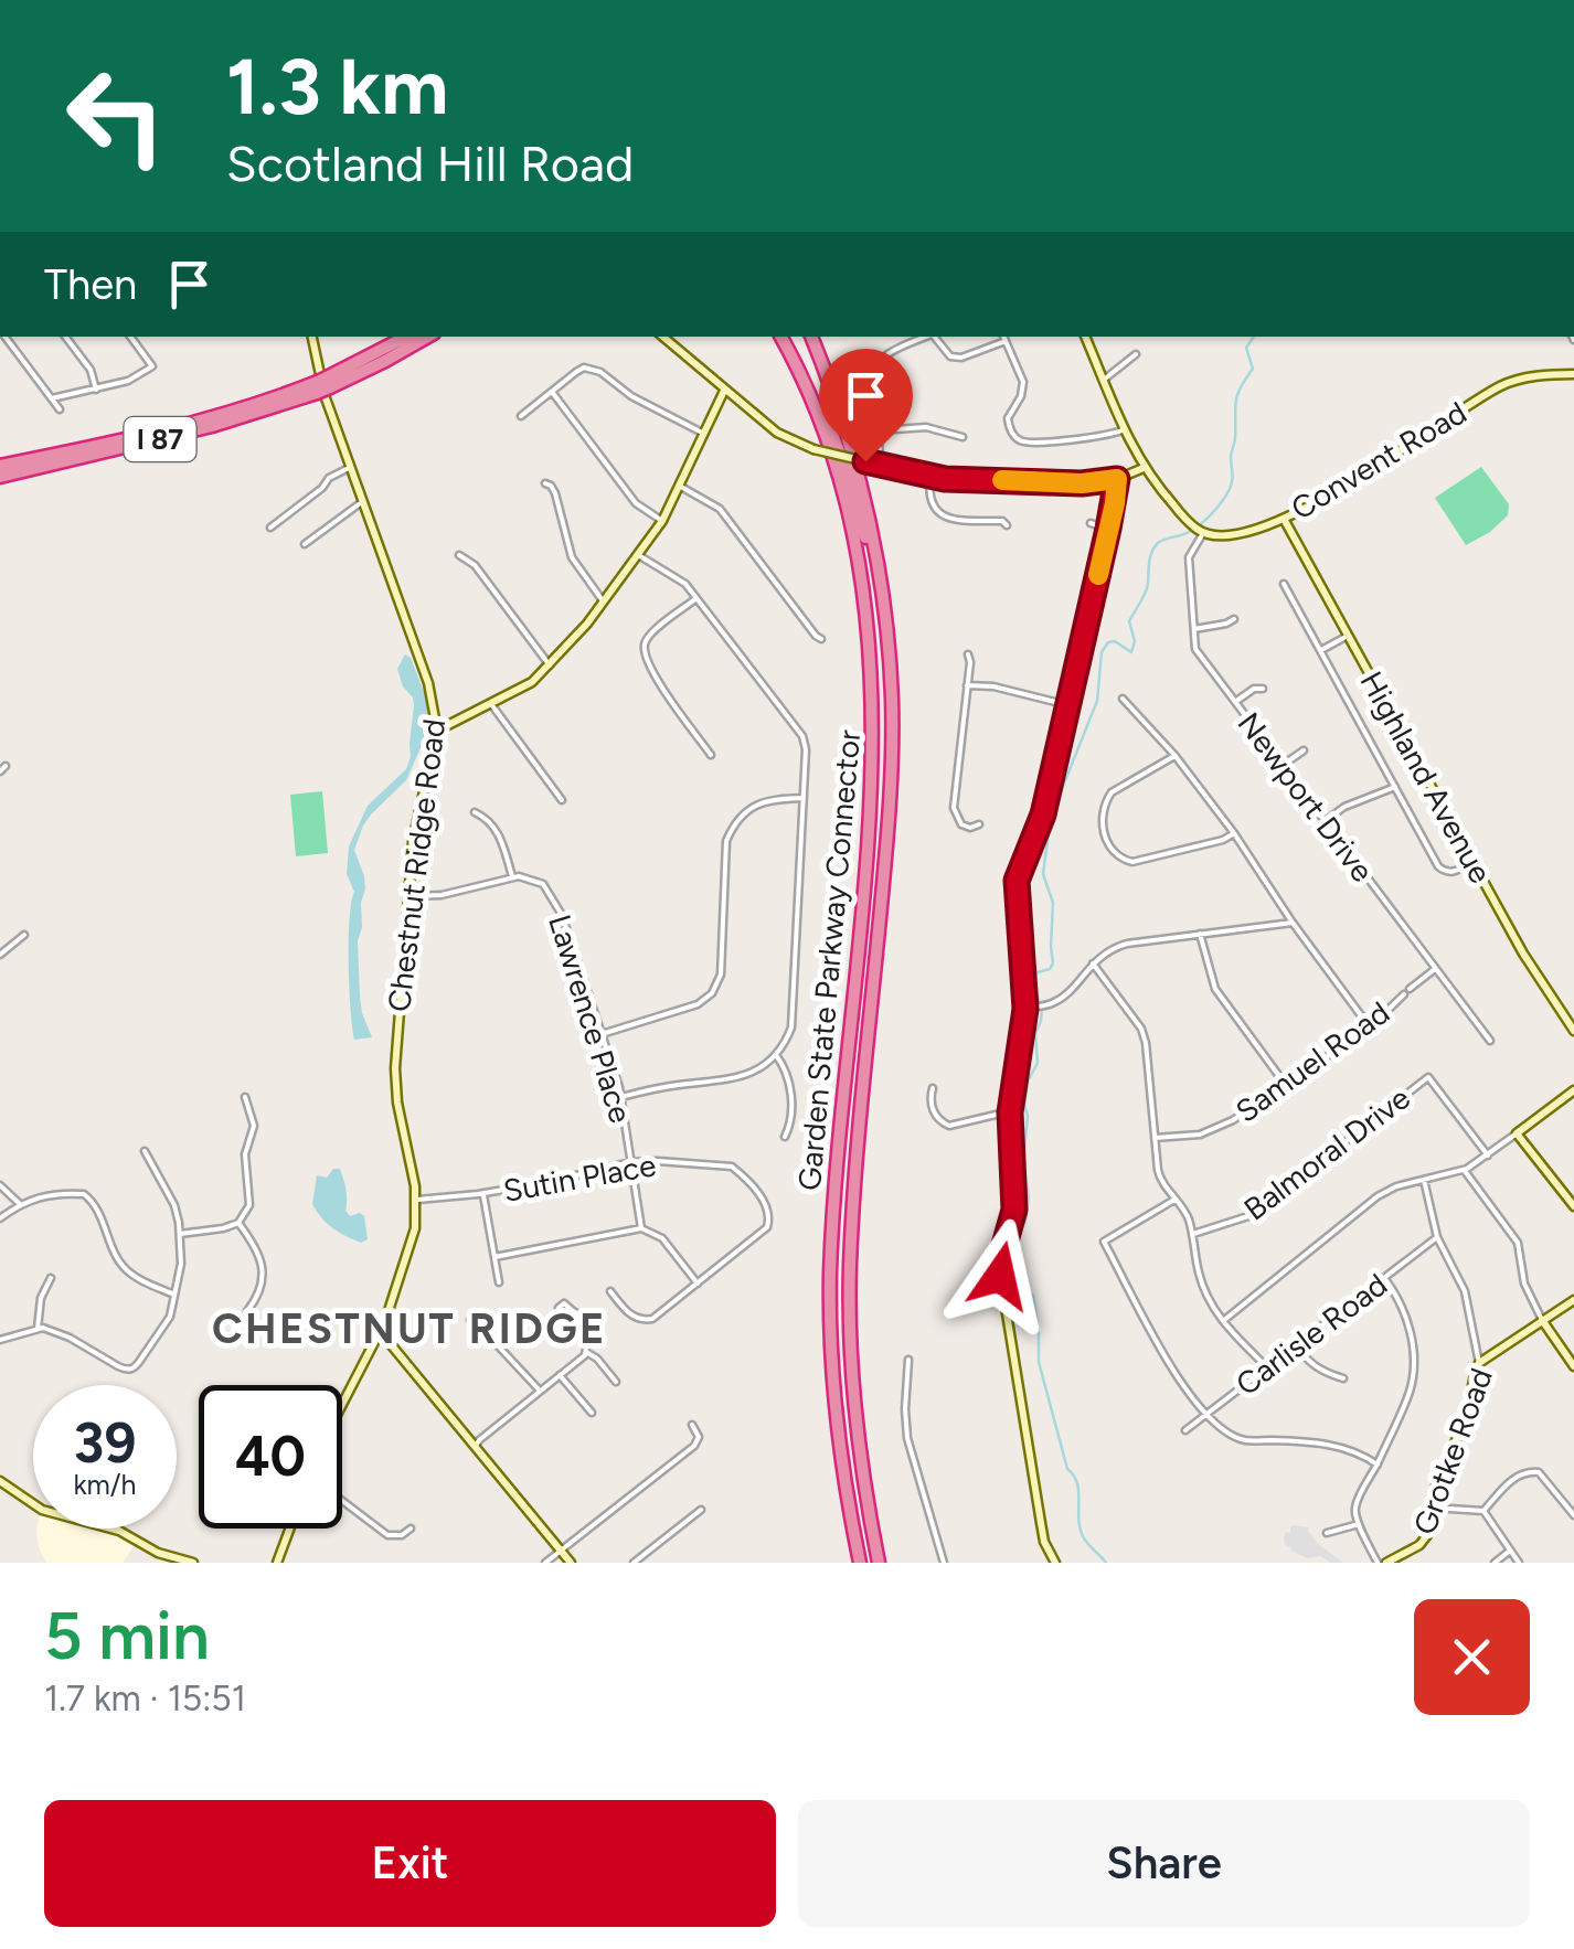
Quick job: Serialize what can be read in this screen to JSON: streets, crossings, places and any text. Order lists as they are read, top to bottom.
{
  "streets": {
    "highway": ["I 87", "Garden State Parkway Connector"],
    "street": [
      "Convent Road",
      "Highland Avenue",
      "Newport Drive",
      "Chestnut Ridge Road",
      "Lawrence Place",
      "Samuel Road",
      "Balmoral Drive",
      "Sutin Place",
      "Carlisle Road",
      "Grotke Road"
    ]
  },
  "crossings": [
    ["Convent Road", "Highland Avenue"],
    ["Convent Road", "Newport Drive"],
    ["Newport Drive", "Samuel Road"],
    ["Chestnut Ridge Road", "Sutin Place"],
    ["Lawrence Place", "Sutin Place"]
  ],
  "districts": ["CHESTNUT RIDGE"],
  "page": {
    "turn": ["1.3 km", "Scotland Hill Road"],
    "then": "Then",
    "speed": "39 km/h",
    "limit": "40",
    "heading": ["5 min", "1.7 km · 15:51"],
    "buttons": ["Exit", "Share"]
  }
}
